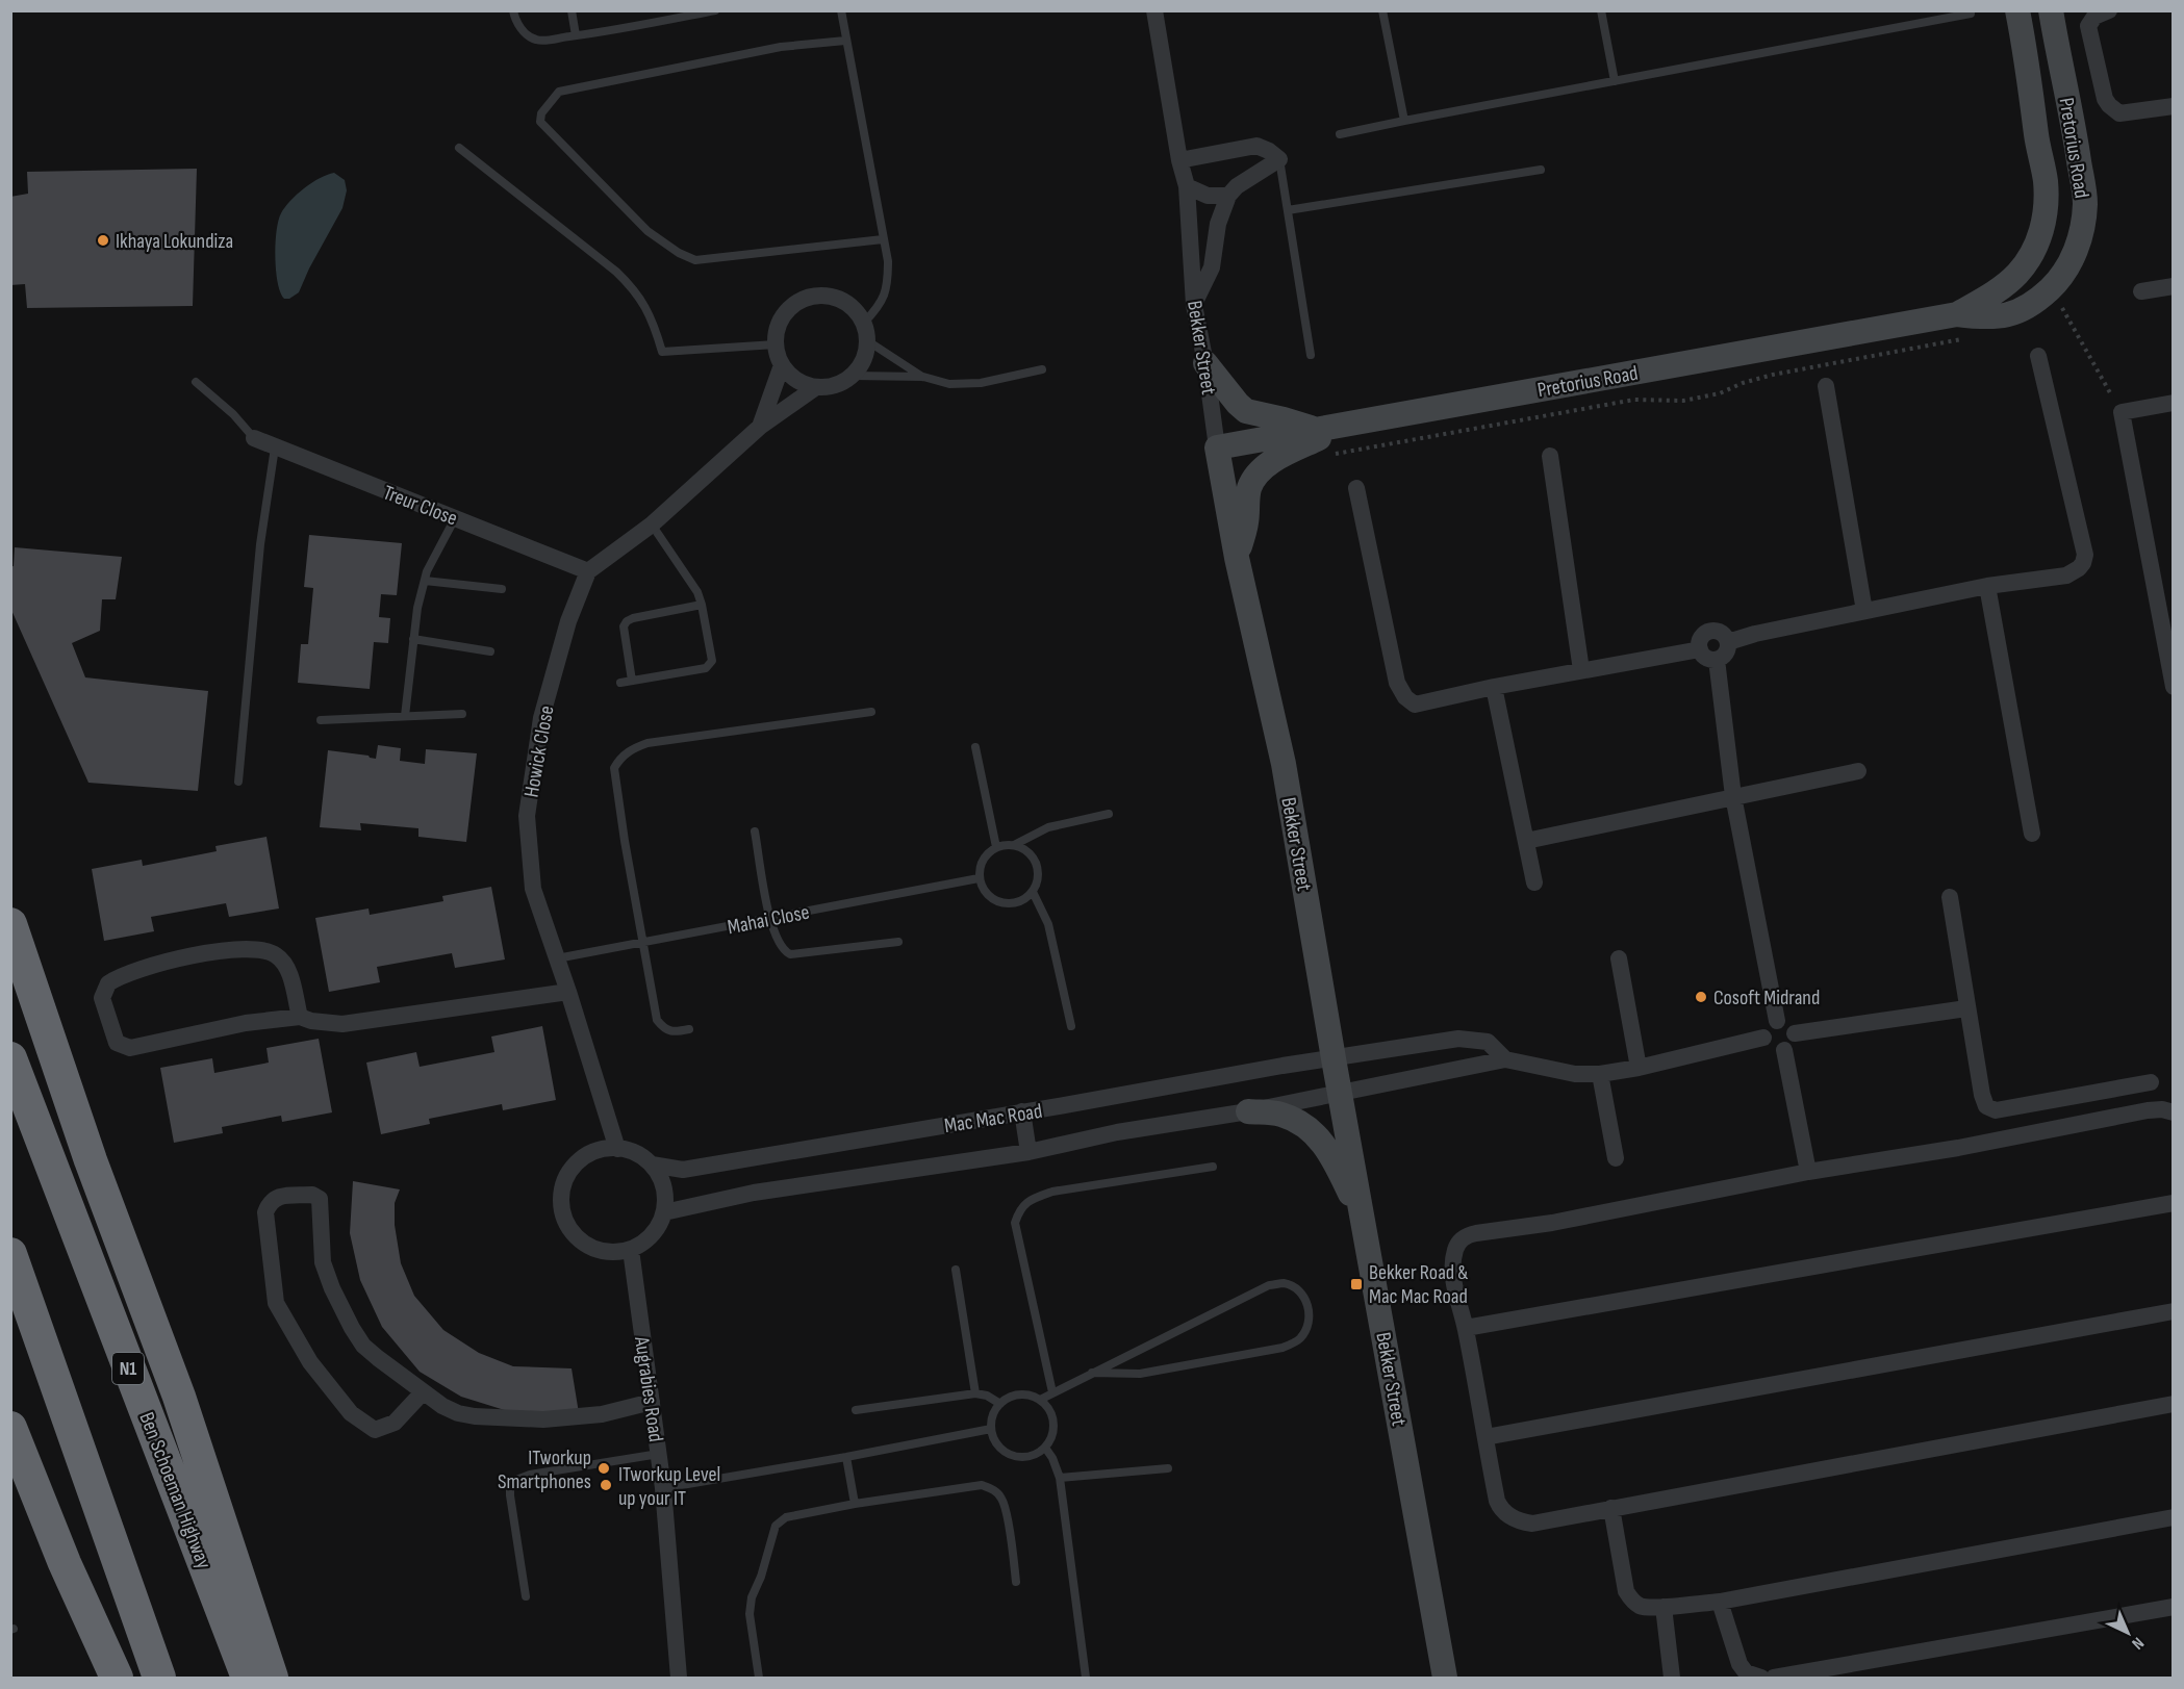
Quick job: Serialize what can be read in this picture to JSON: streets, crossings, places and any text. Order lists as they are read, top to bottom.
{
  "streets": {
    "highway": ["N1", "Ben Schoeman Highway"],
    "street": [
      "Pretorius Road",
      "Bekker Street",
      "Treur Close",
      "Howick Close",
      "Mac Mac Road",
      "Augrabies Road"
    ],
    "lane": ["Mahai Close"]
  },
  "crossings": [
    ["Pretorius Road", "Bekker Street"],
    ["Bekker Street", "Mac Mac Road"],
    ["Treur Close", "Howick Close"],
    ["Howick Close", "Mahai Close"],
    ["Howick Close", "Mac Mac Road"],
    ["Howick Close", "Augrabies Road"],
    ["Mac Mac Road", "Augrabies Road"]
  ],
  "places": {
    "other": [
      "Ikhaya Lokundiza",
      "Cosoft Midrand",
      "ITworkup Smartphones",
      "ITworkup Level up your IT"
    ],
    "transit": ["Bekker Road & Mac Mac Road"]
  },
  "north": "bottom right"
}
